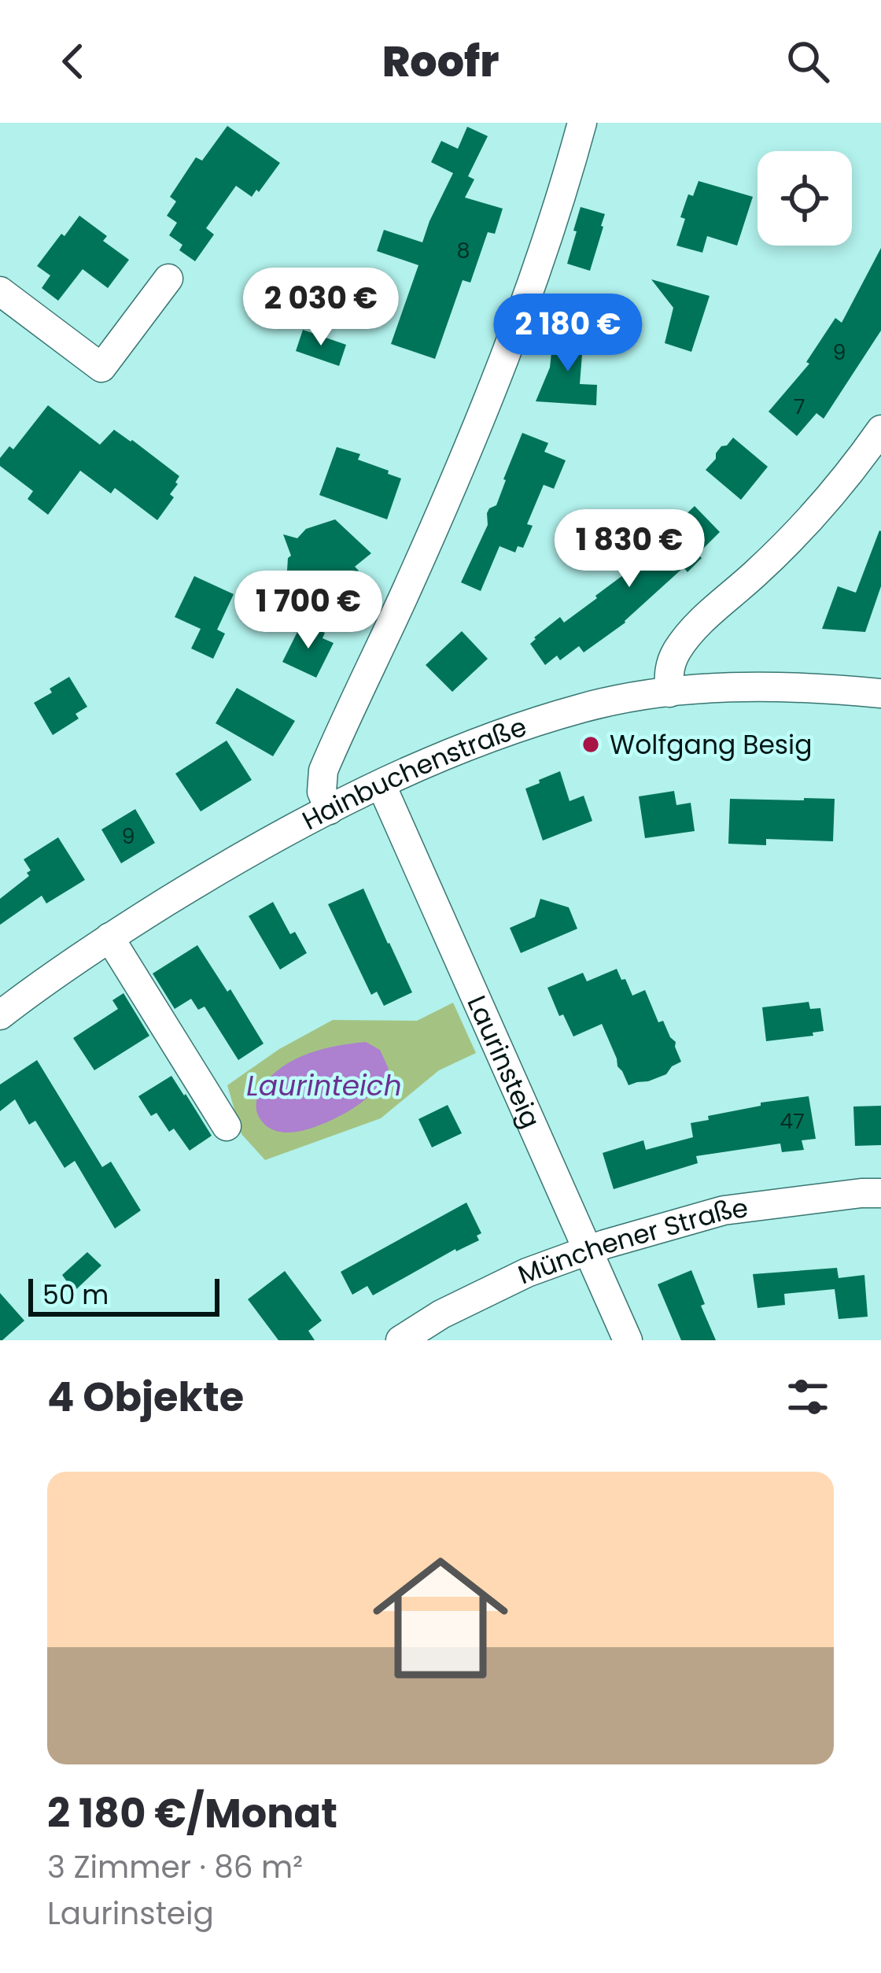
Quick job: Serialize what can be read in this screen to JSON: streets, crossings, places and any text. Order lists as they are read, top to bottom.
{
  "streets": {
    "street": ["Hainbuchenstraße", "Laurinsteig", "Münchener Straße"]
  },
  "crossings": [
    ["Hainbuchenstraße", "Laurinsteig"],
    ["Laurinsteig", "Münchener Straße"]
  ],
  "water": ["Laurinteich"],
  "places": ["Wolfgang Besig"],
  "house_numbers": [
    "8",
    "9",
    "7",
    "9",
    "47"
  ],
  "scale_bar": "50 m",
  "page": {
    "header": "Roofr",
    "price": [
      "2 030 €",
      "2 180 €",
      "1 830 €",
      "1 700 €"
    ],
    "scale": "50 m",
    "heading": "4 Objekte",
    "list": [
      {
        "name": "2 180 €/Monat",
        "note": "3 Zimmer · 86 m² · Laurinsteig"
      }
    ]
  }
}
